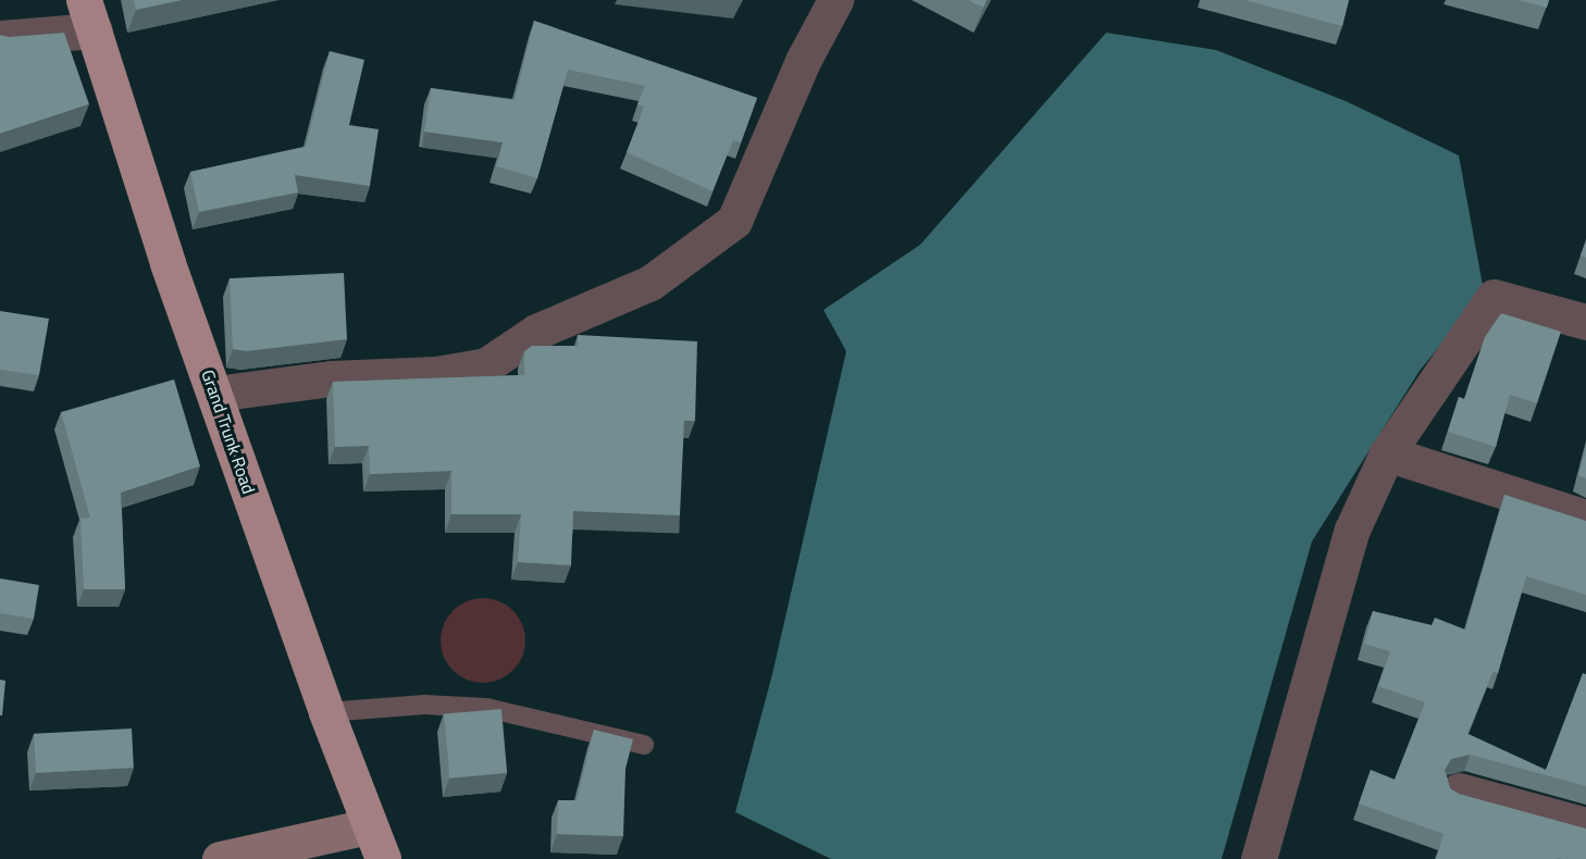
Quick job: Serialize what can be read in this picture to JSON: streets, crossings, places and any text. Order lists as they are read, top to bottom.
{
  "streets": {
    "main road": ["Grand Trunk Road"]
  }
}
